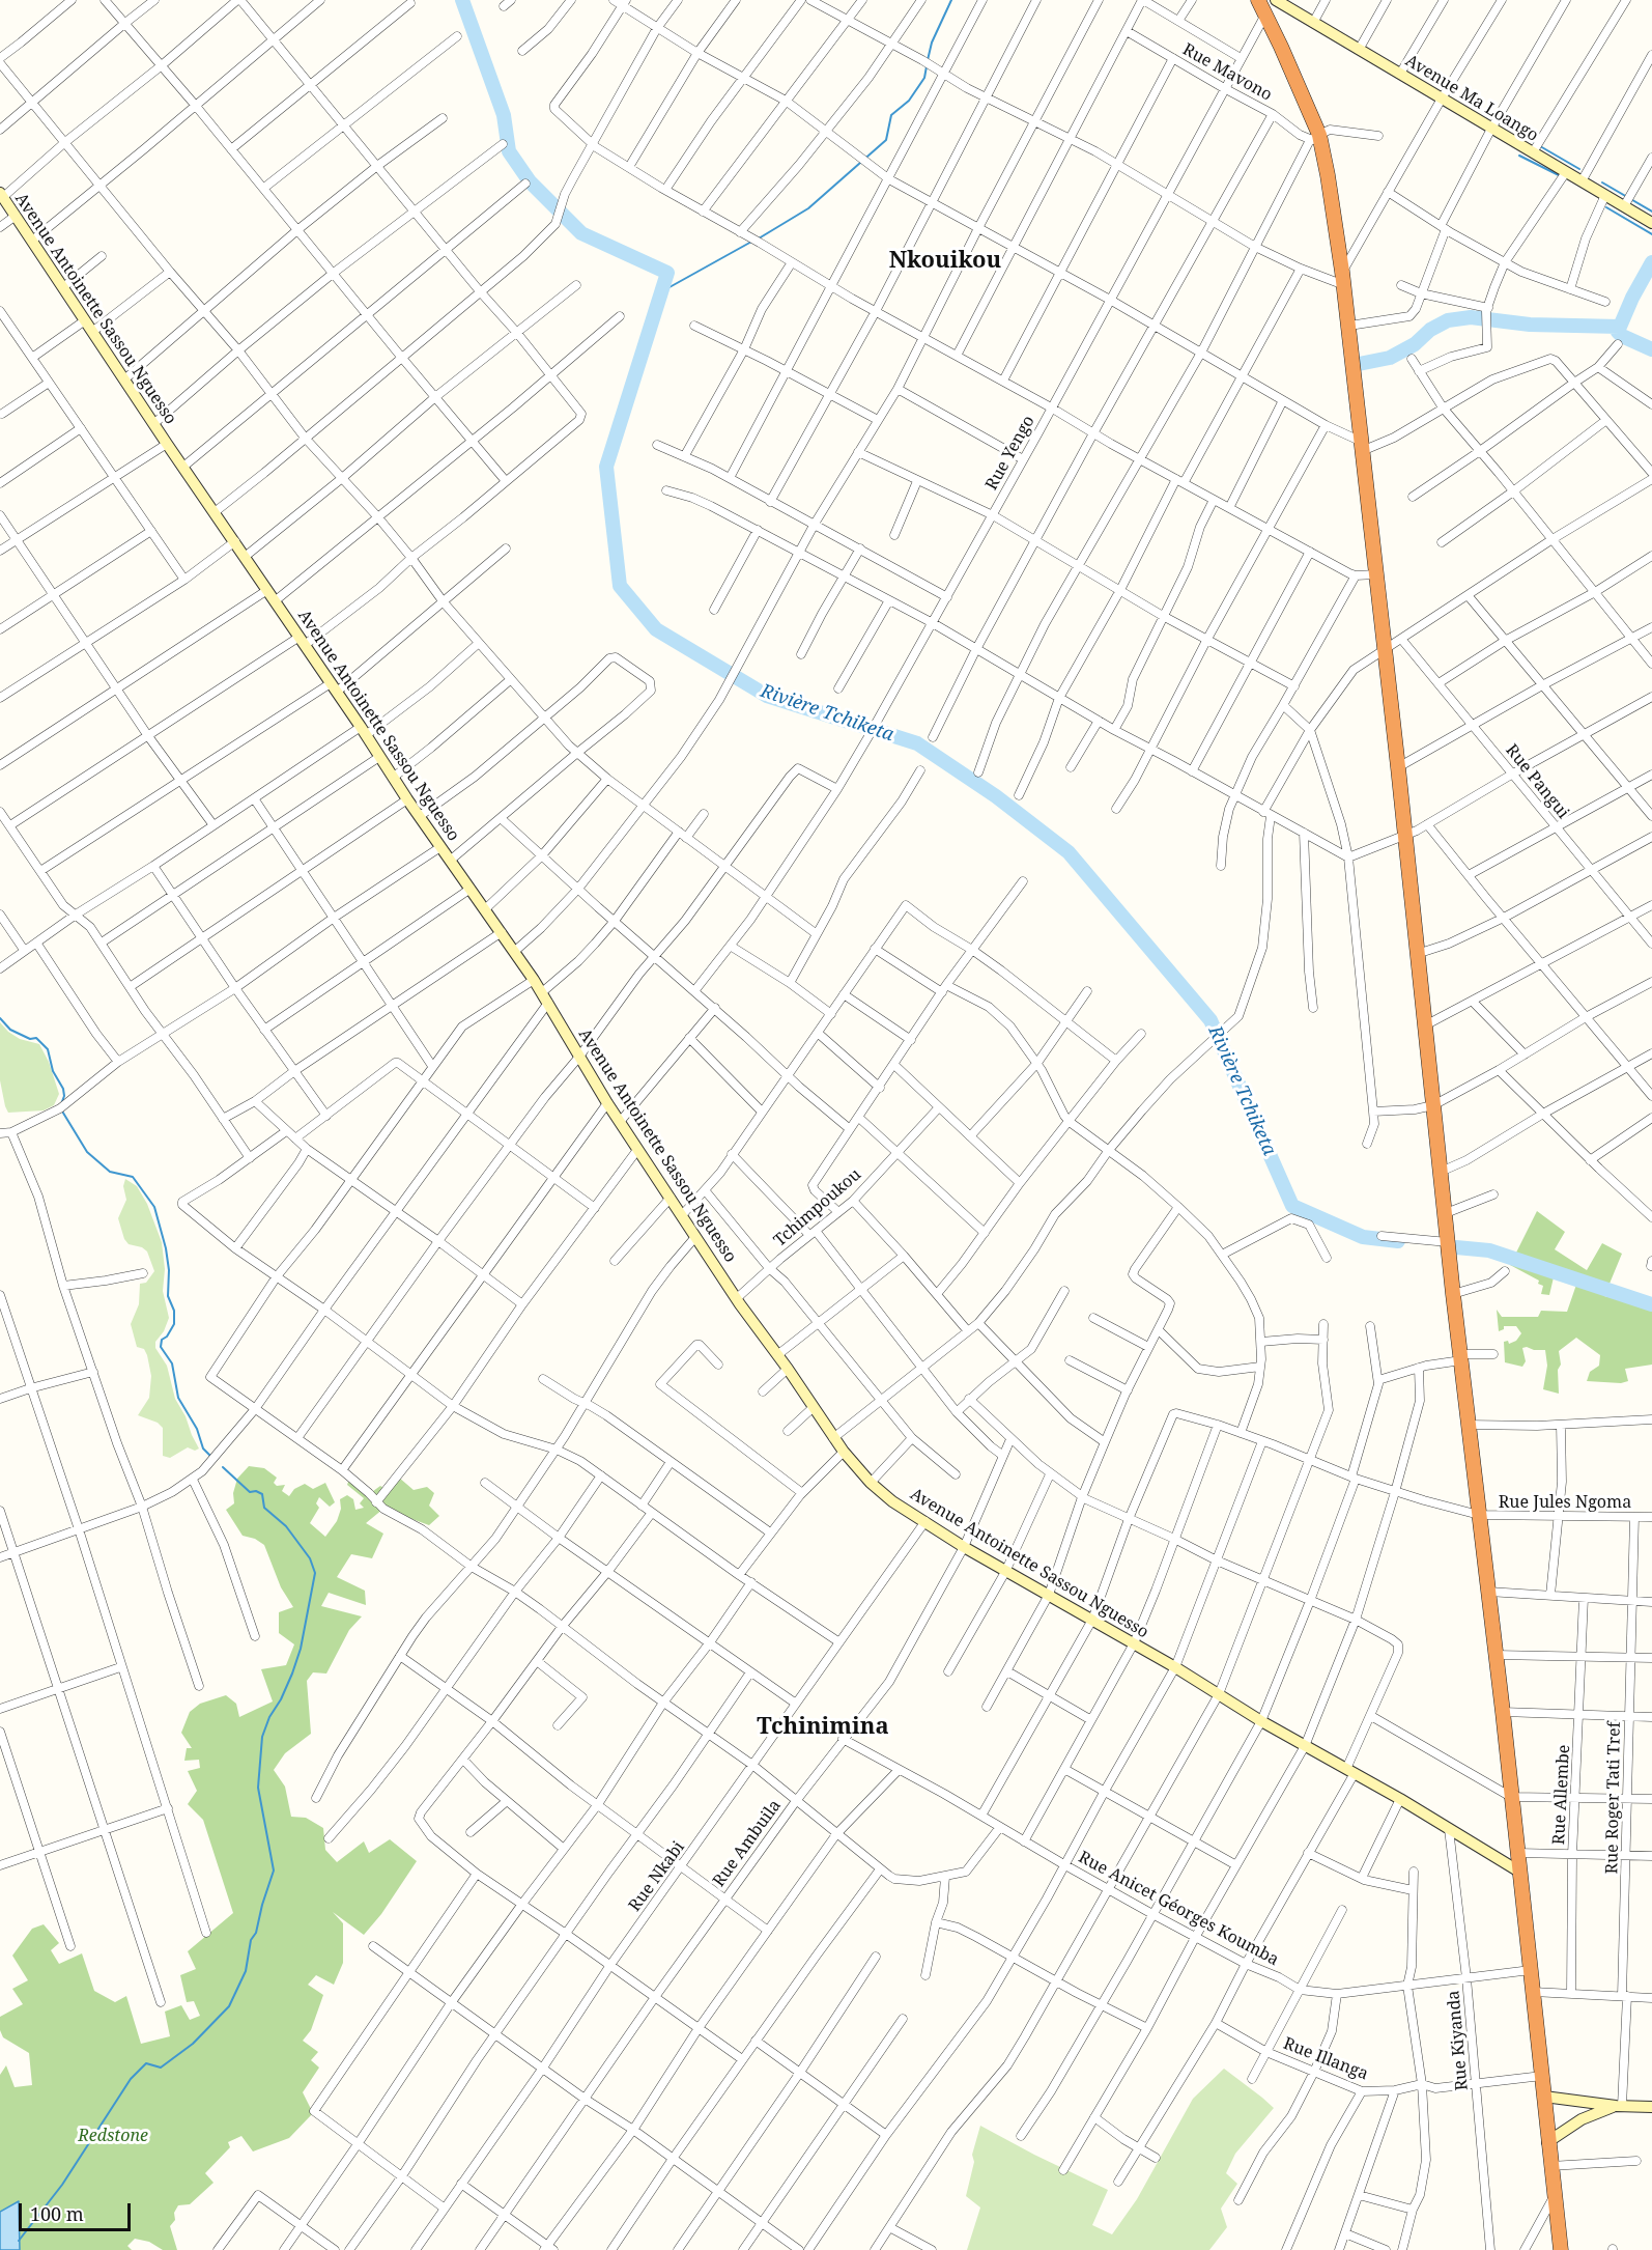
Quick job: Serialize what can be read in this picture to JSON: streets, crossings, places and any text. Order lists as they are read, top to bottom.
{
  "streets": {
    "street": [
      "Rue Mavono",
      "Avenue Ma Loango",
      "Avenue Antoinette Sassou Nguesso",
      "Rue Yengo",
      "Rue Pangui",
      "Tchimpoukou",
      "Rue Jules Ngoma",
      "Rue Allembe",
      "Rue Roger Tati Tref",
      "Rue Ambuila",
      "Rue Nkabi",
      "Rue Anicet Géorges Koumba",
      "Rue Kiyanda",
      "Rue Illanga"
    ]
  },
  "crossings": [
    ["Rue Mavono", "Rue Yengo"],
    ["Avenue Antoinette Sassou Nguesso", "Tchimpoukou"],
    ["Avenue Antoinette Sassou Nguesso", "Rue Ambuila"],
    ["Avenue Antoinette Sassou Nguesso", "Rue Nkabi"],
    ["Avenue Antoinette Sassou Nguesso", "Rue Kiyanda"],
    ["Rue Jules Ngoma", "Rue Roger Tati Tref"],
    ["Rue Ambuila", "Rue Anicet Géorges Koumba"],
    ["Rue Anicet Géorges Koumba", "Rue Kiyanda"],
    ["Rue Kiyanda", "Rue Illanga"]
  ],
  "districts": ["Nkouikou", "Tchinimina"],
  "water": ["Rivière Tchiketa"],
  "parks": ["Redstone"],
  "scale_bar": "100 m"
}
